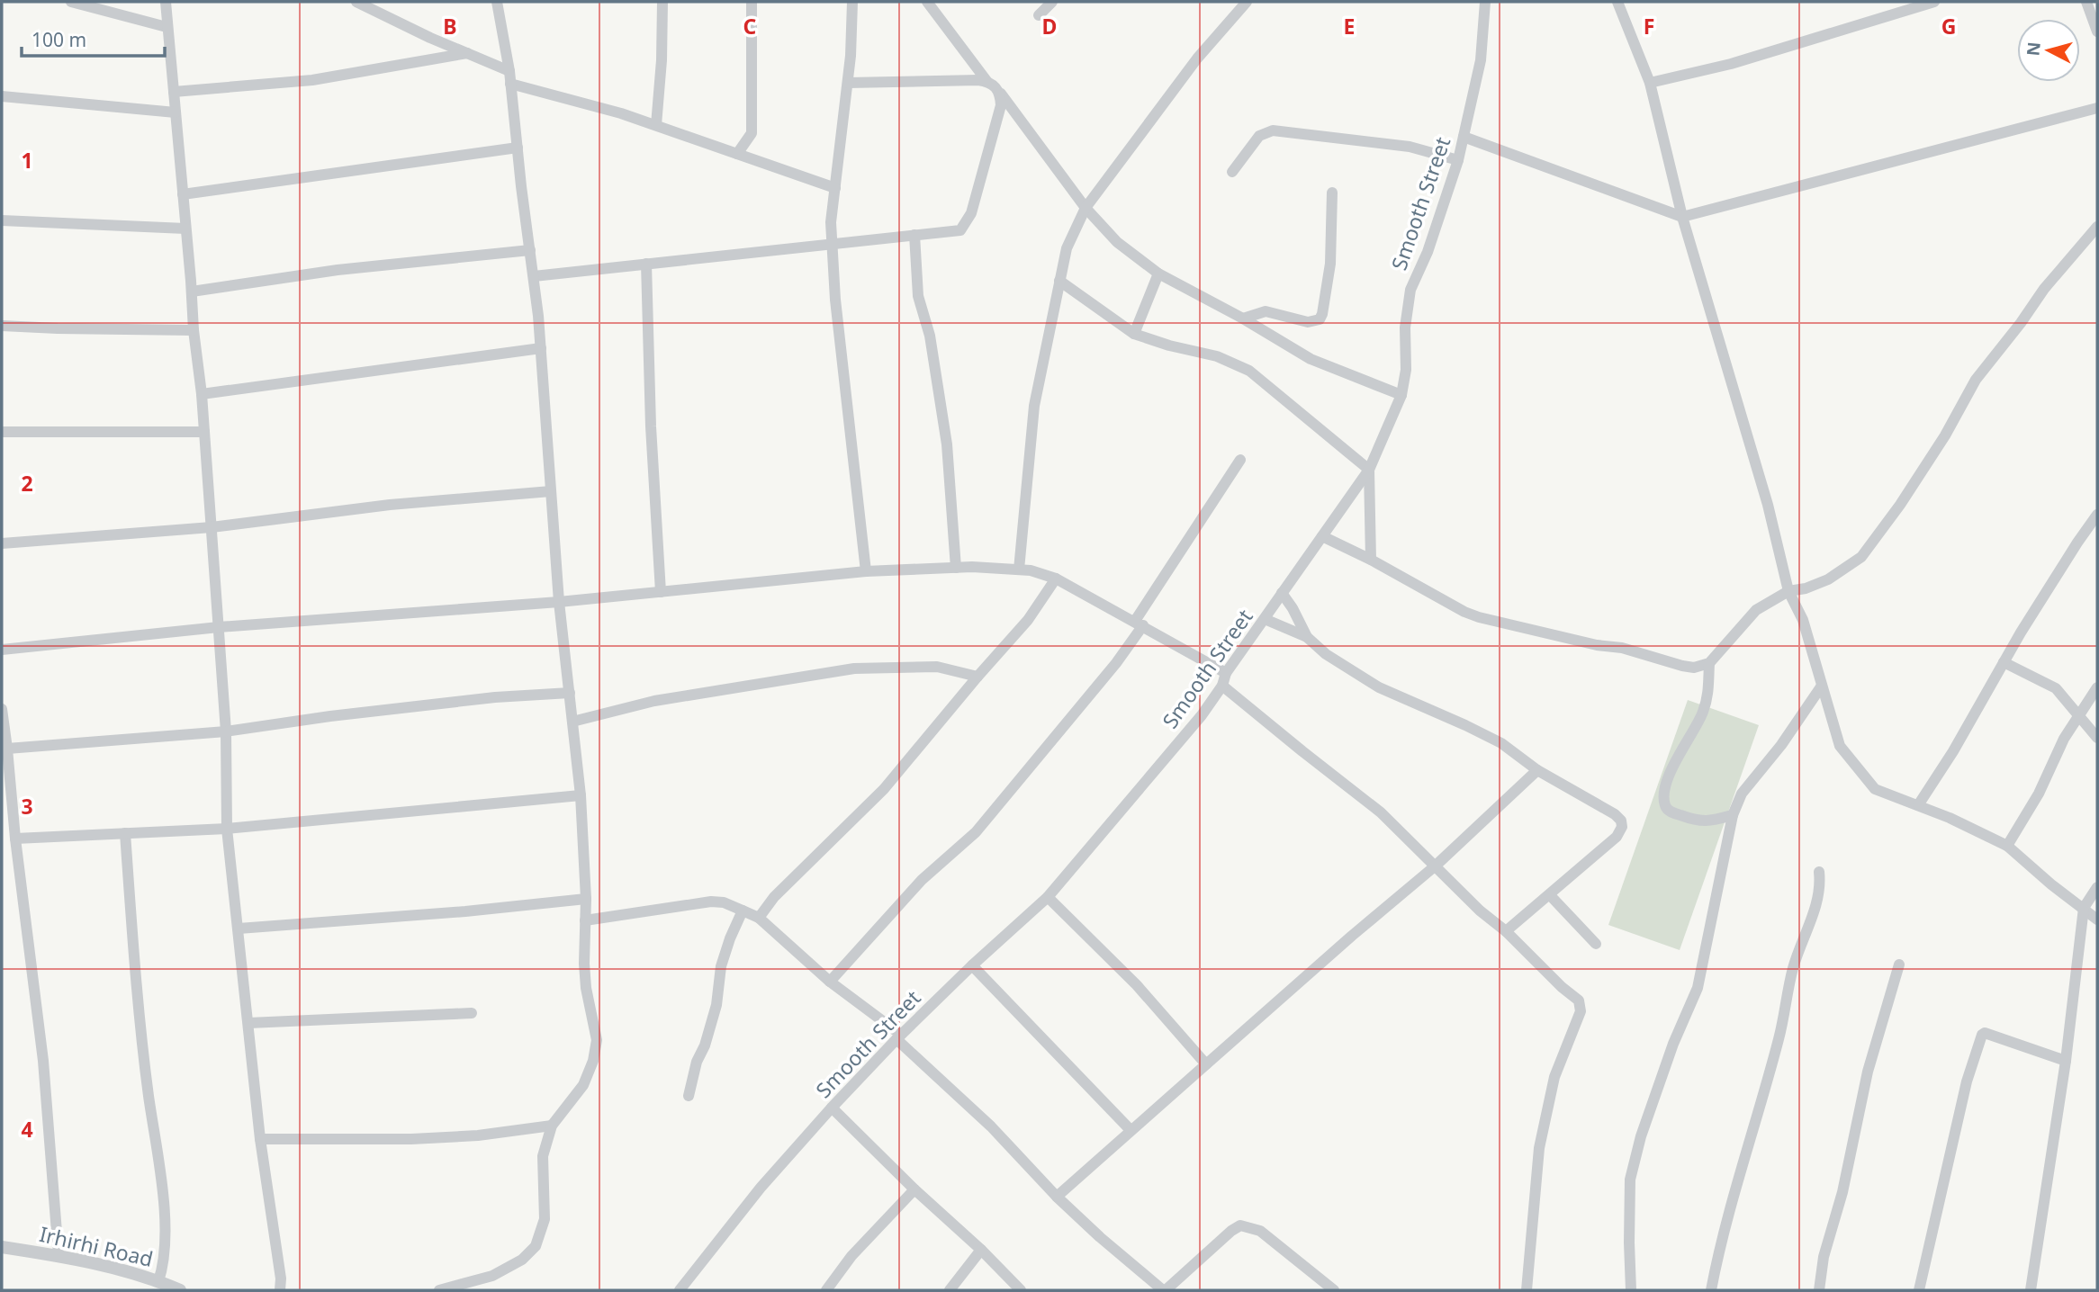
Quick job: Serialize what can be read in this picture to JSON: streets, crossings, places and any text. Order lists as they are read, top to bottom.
{
  "streets": {
    "street": ["Smooth Street", "Irhirhi Road"]
  },
  "scale_bar": "100 m",
  "north": "left",
  "grid": {
    "columns": [
      "B",
      "C",
      "D",
      "E",
      "F",
      "G"
    ],
    "rows": [
      "1",
      "2",
      "3",
      "4"
    ]
  }
}
